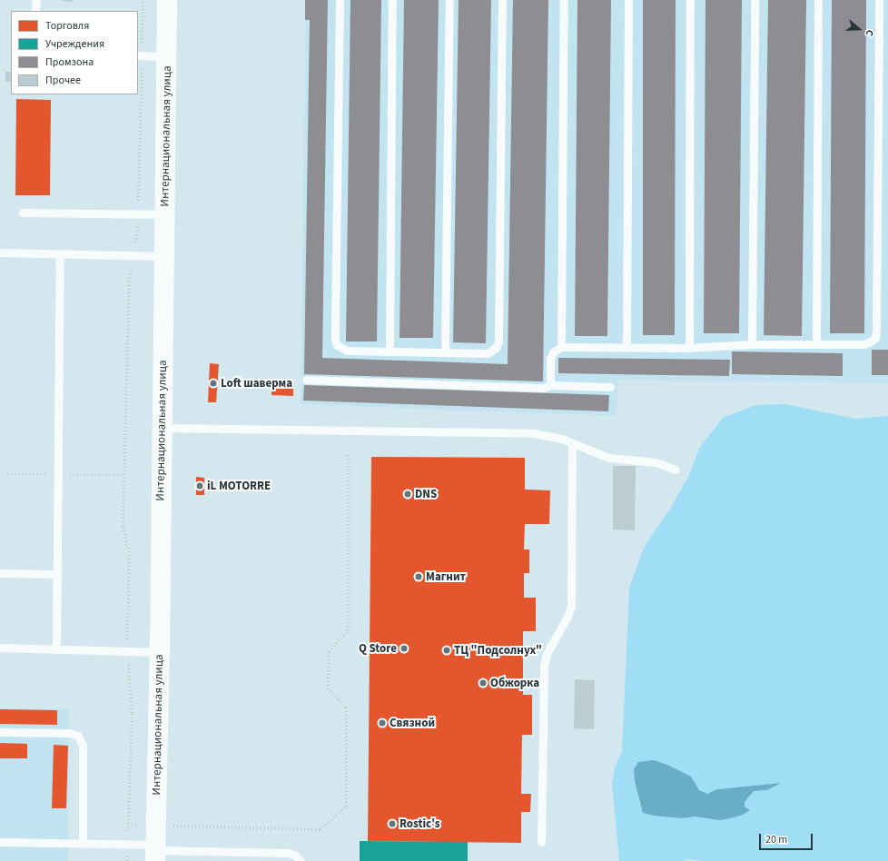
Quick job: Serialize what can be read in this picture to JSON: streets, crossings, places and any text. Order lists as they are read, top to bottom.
{
  "streets": {
    "main road": ["Интернациональная улица"]
  },
  "places": [
    "Loft шаверма",
    "iL MOTORRE",
    "DNS",
    "Магнит",
    "Q Store",
    "ТЦ \"Подсолнух\"",
    "Обжорка",
    "Связной",
    "Rostic's"
  ],
  "legend": [
    "Торговля",
    "Учреждения",
    "Промзона",
    "Прочее"
  ],
  "scale_bar": "20 m",
  "north": "right"
}
